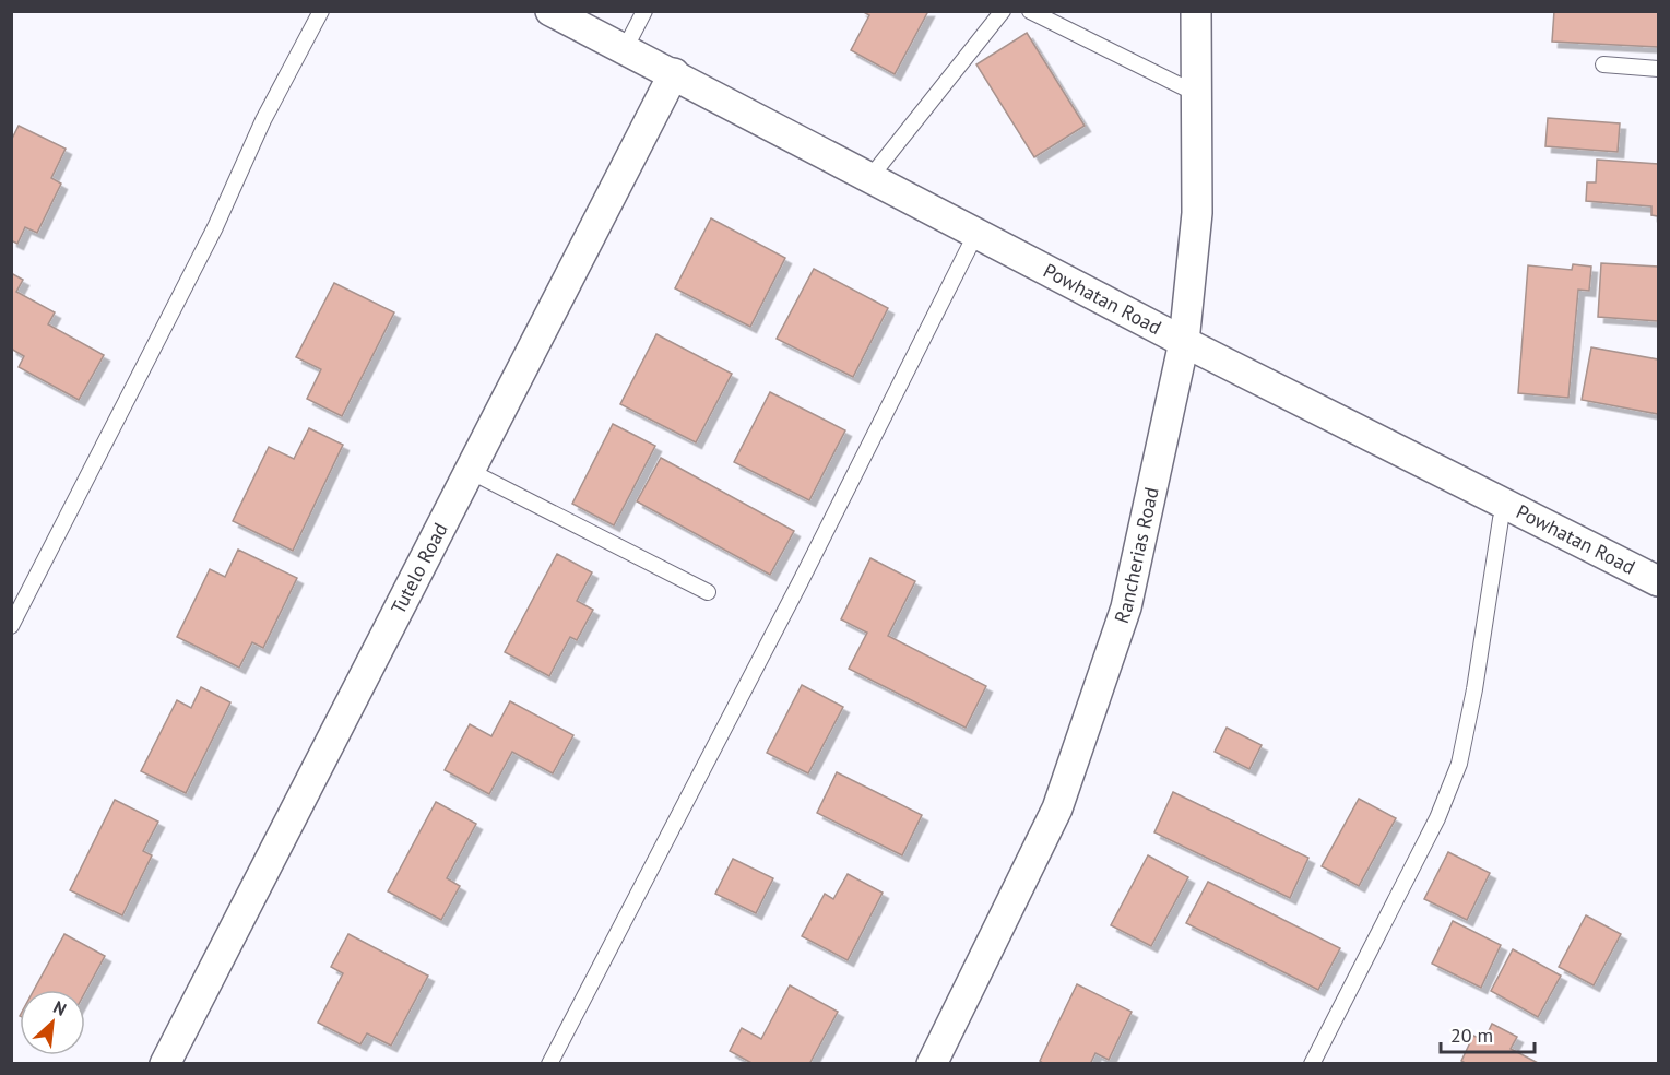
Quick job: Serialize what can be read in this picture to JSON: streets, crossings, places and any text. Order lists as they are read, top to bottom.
{
  "streets": {
    "street": ["Powhatan Road", "Rancherias Road", "Tutelo Road"]
  },
  "crossings": [
    ["Powhatan Road", "Rancherias Road"],
    ["Powhatan Road", "Tutelo Road"]
  ],
  "scale_bar": "20 m",
  "north": "top right"
}
